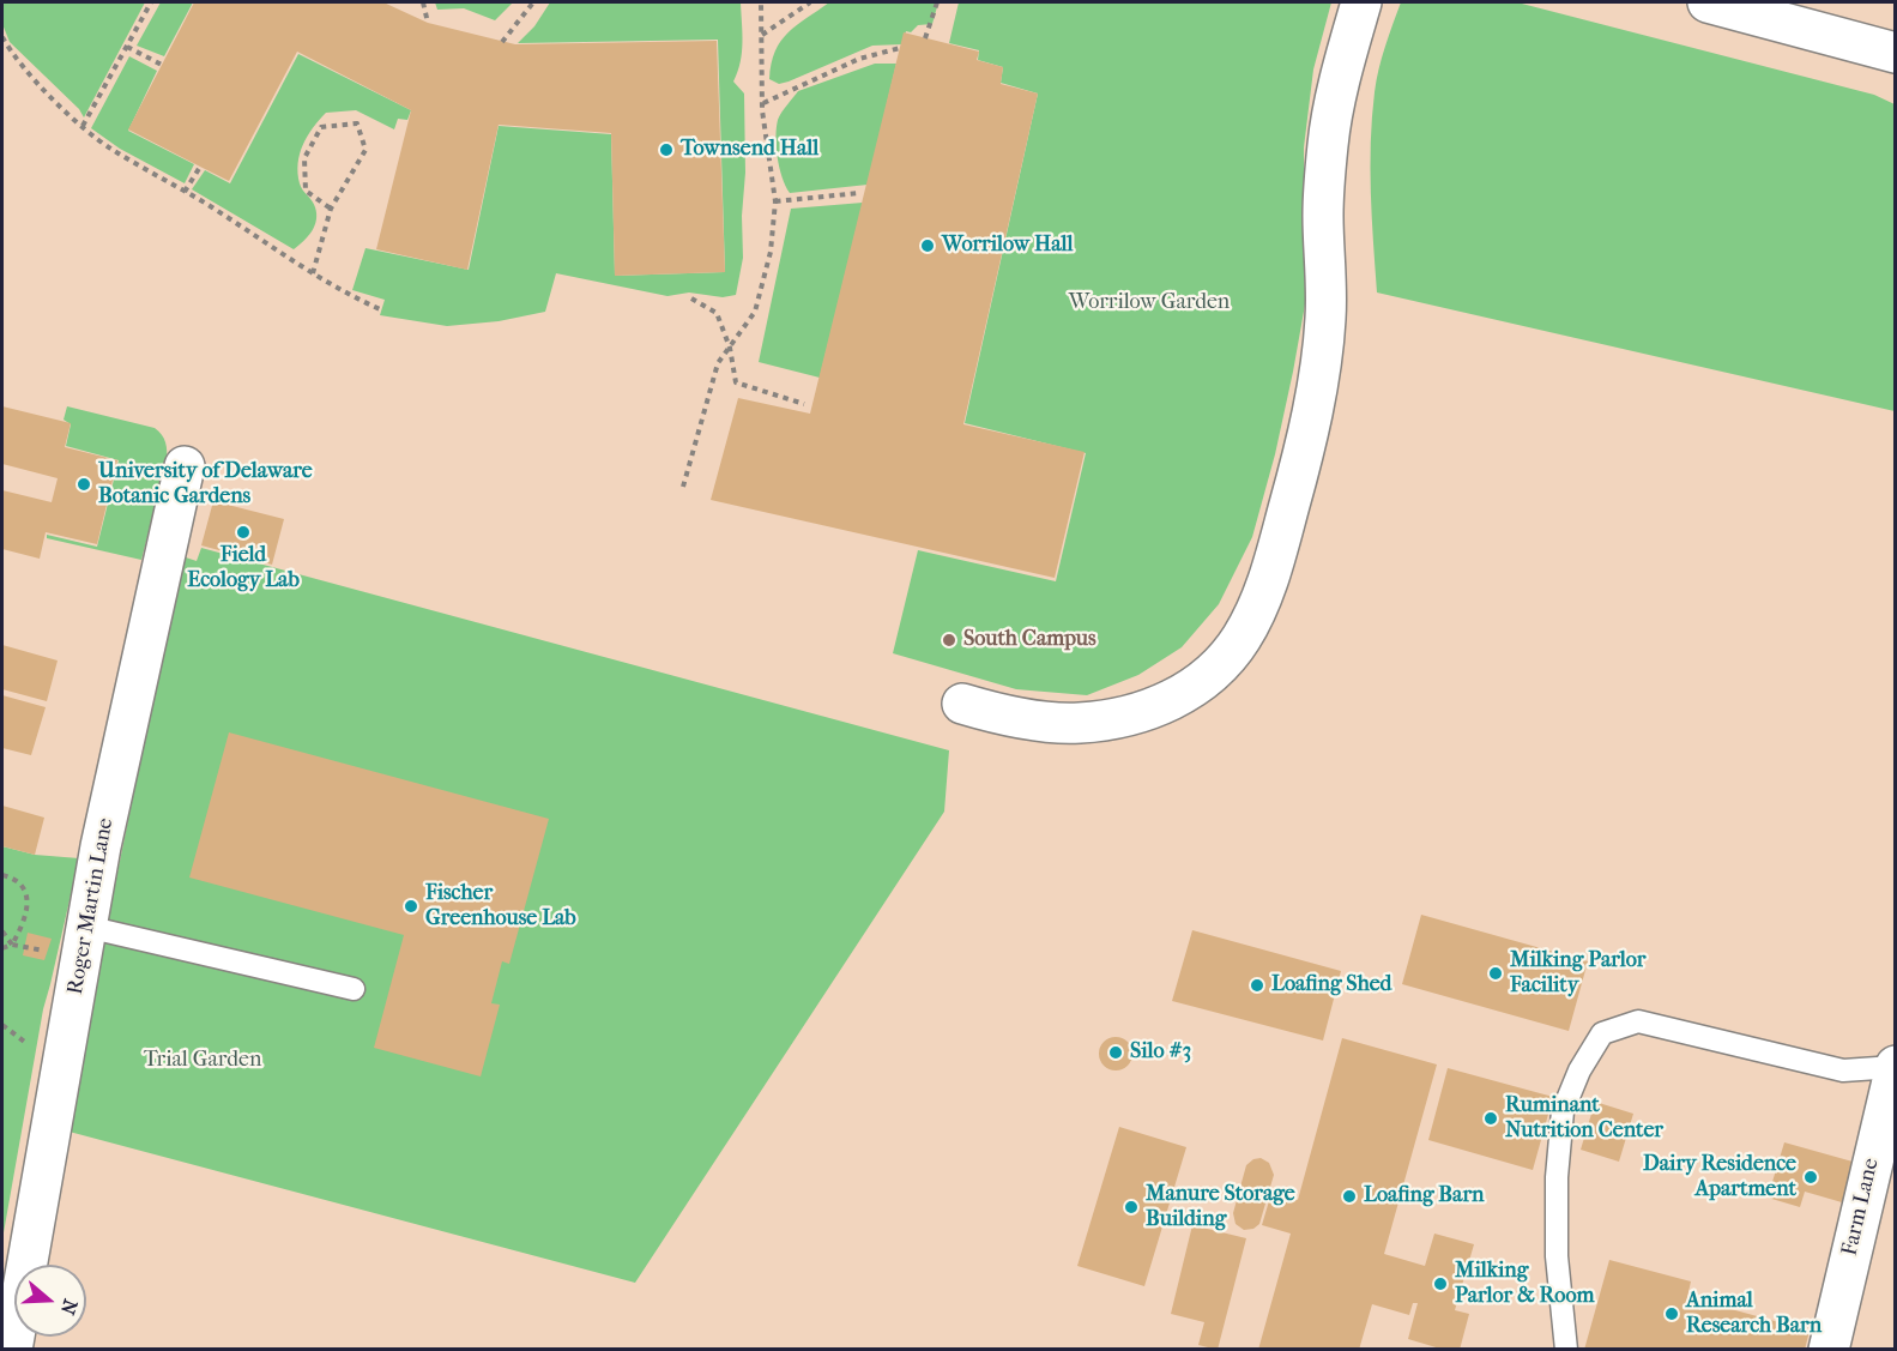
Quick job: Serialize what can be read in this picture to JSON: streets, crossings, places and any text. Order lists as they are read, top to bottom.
{
  "streets": {
    "street": ["Roger Martin Lane", "Farm Lane"]
  },
  "parks": ["Worrilow Garden", "Trial Garden"],
  "places": [
    "Townsend Hall",
    "Worrilow Hall",
    "University of Delaware Botanic Gardens",
    "Field Ecology Lab",
    "South Campus",
    "Fischer Greenhouse Lab",
    "Milking Parlor Facility",
    "Loafing Shed",
    "Silo #3",
    "Ruminant Nutrition Center",
    "Dairy Residence Apartment",
    "Loafing Barn",
    "Manure Storage Building",
    "Milking Parlor & Room",
    "Animal Research Barn"
  ],
  "north": "right"
}
